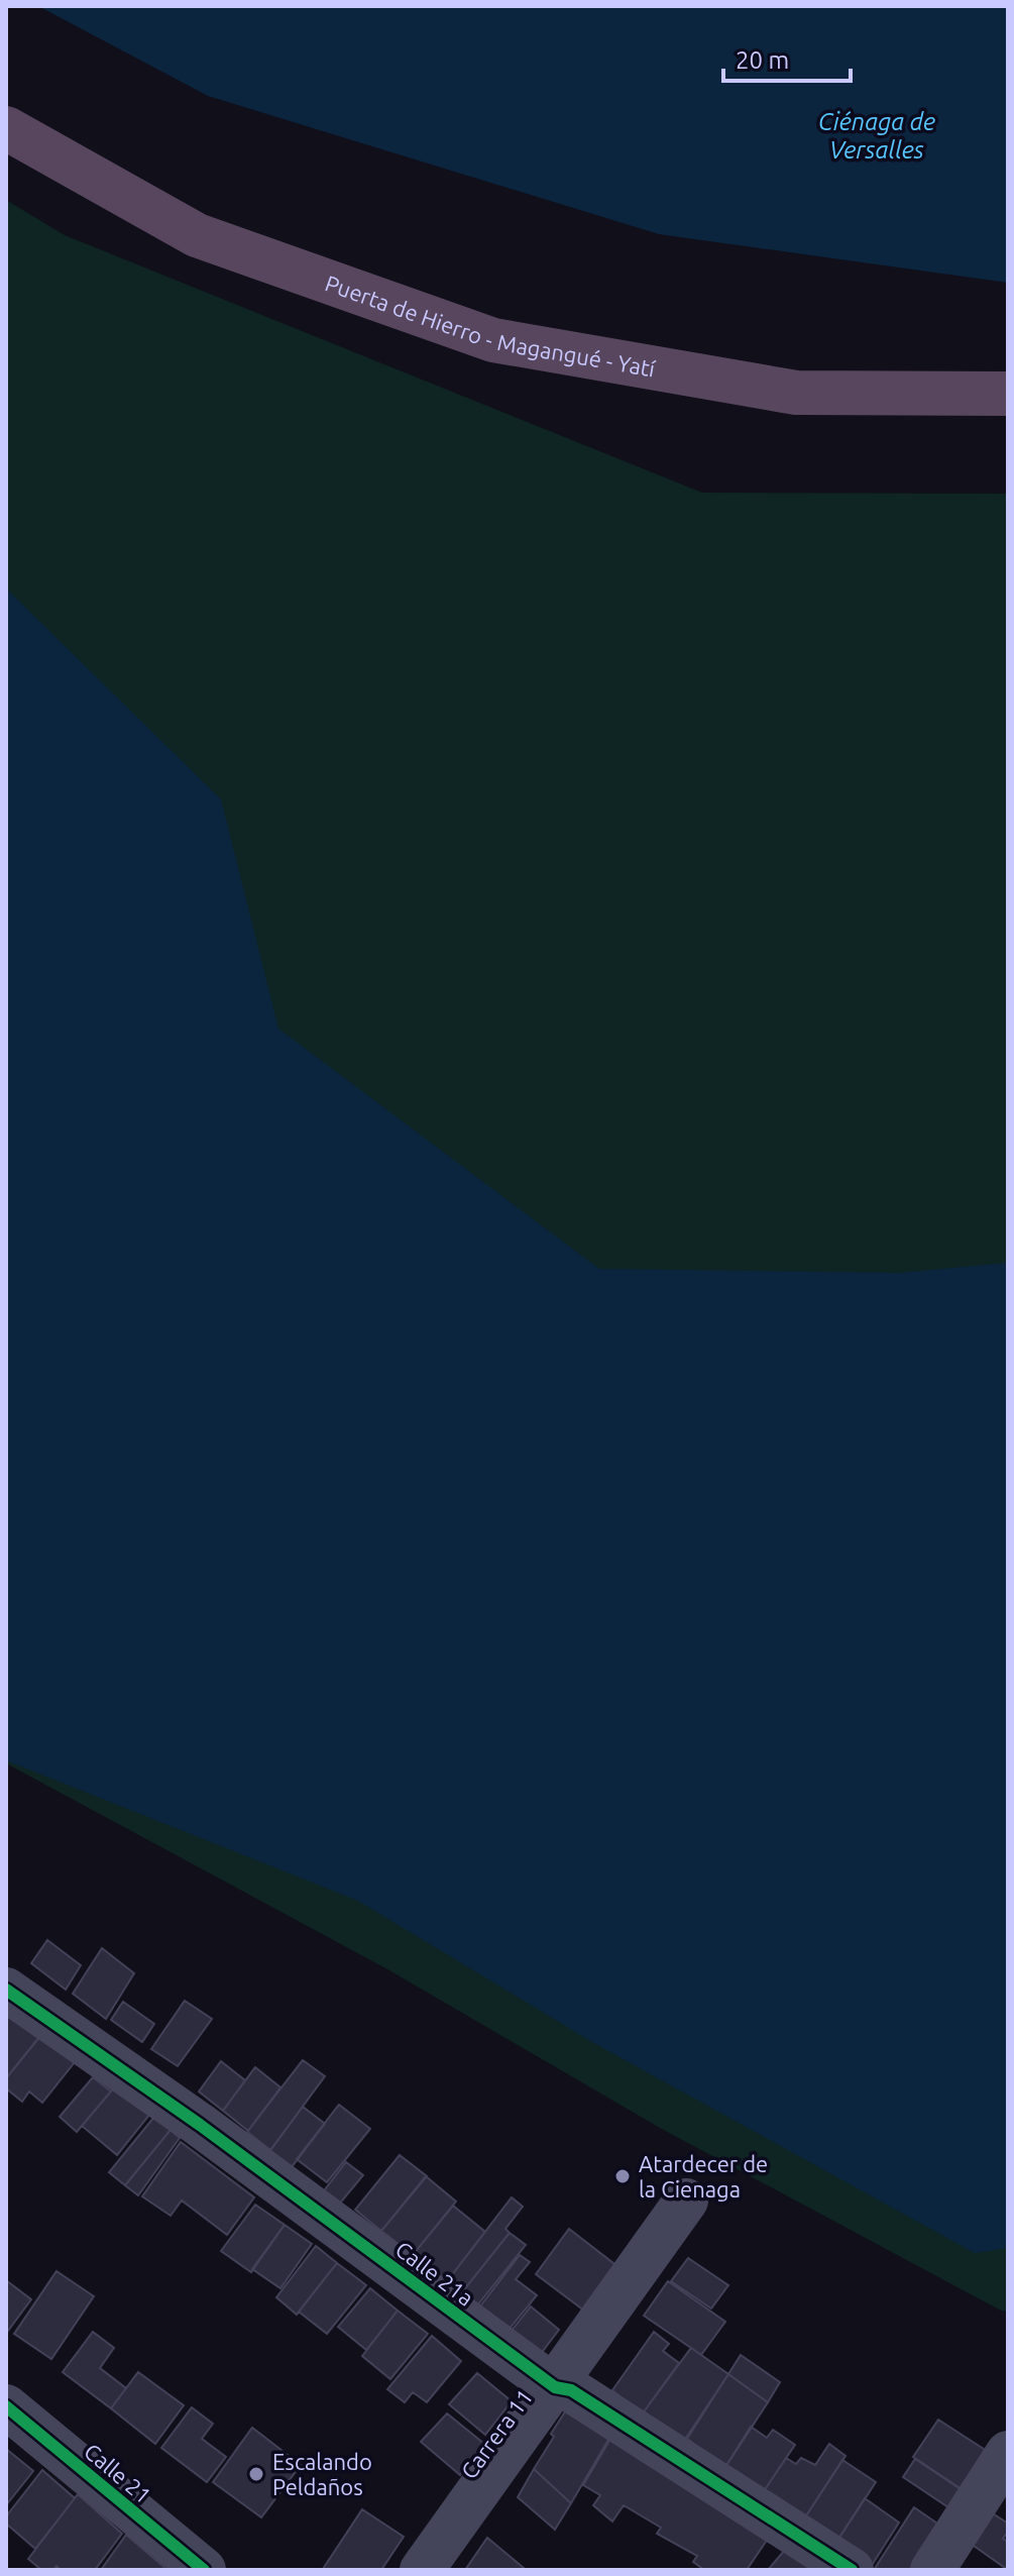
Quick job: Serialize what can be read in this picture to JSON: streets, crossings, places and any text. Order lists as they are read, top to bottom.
{
  "streets": {
    "highway": ["Puerta de Hierro - Magangué - Yatí"],
    "street": ["Calle 21a", "Carrera 11", "Calle 21"]
  },
  "crossings": [
    ["Calle 21a", "Carrera 11"]
  ],
  "water": ["Ciénaga de Versalles"],
  "places": ["Atardecer de la Cienaga", "Escalando Peldaños"],
  "scale_bar": "20 m"
}
